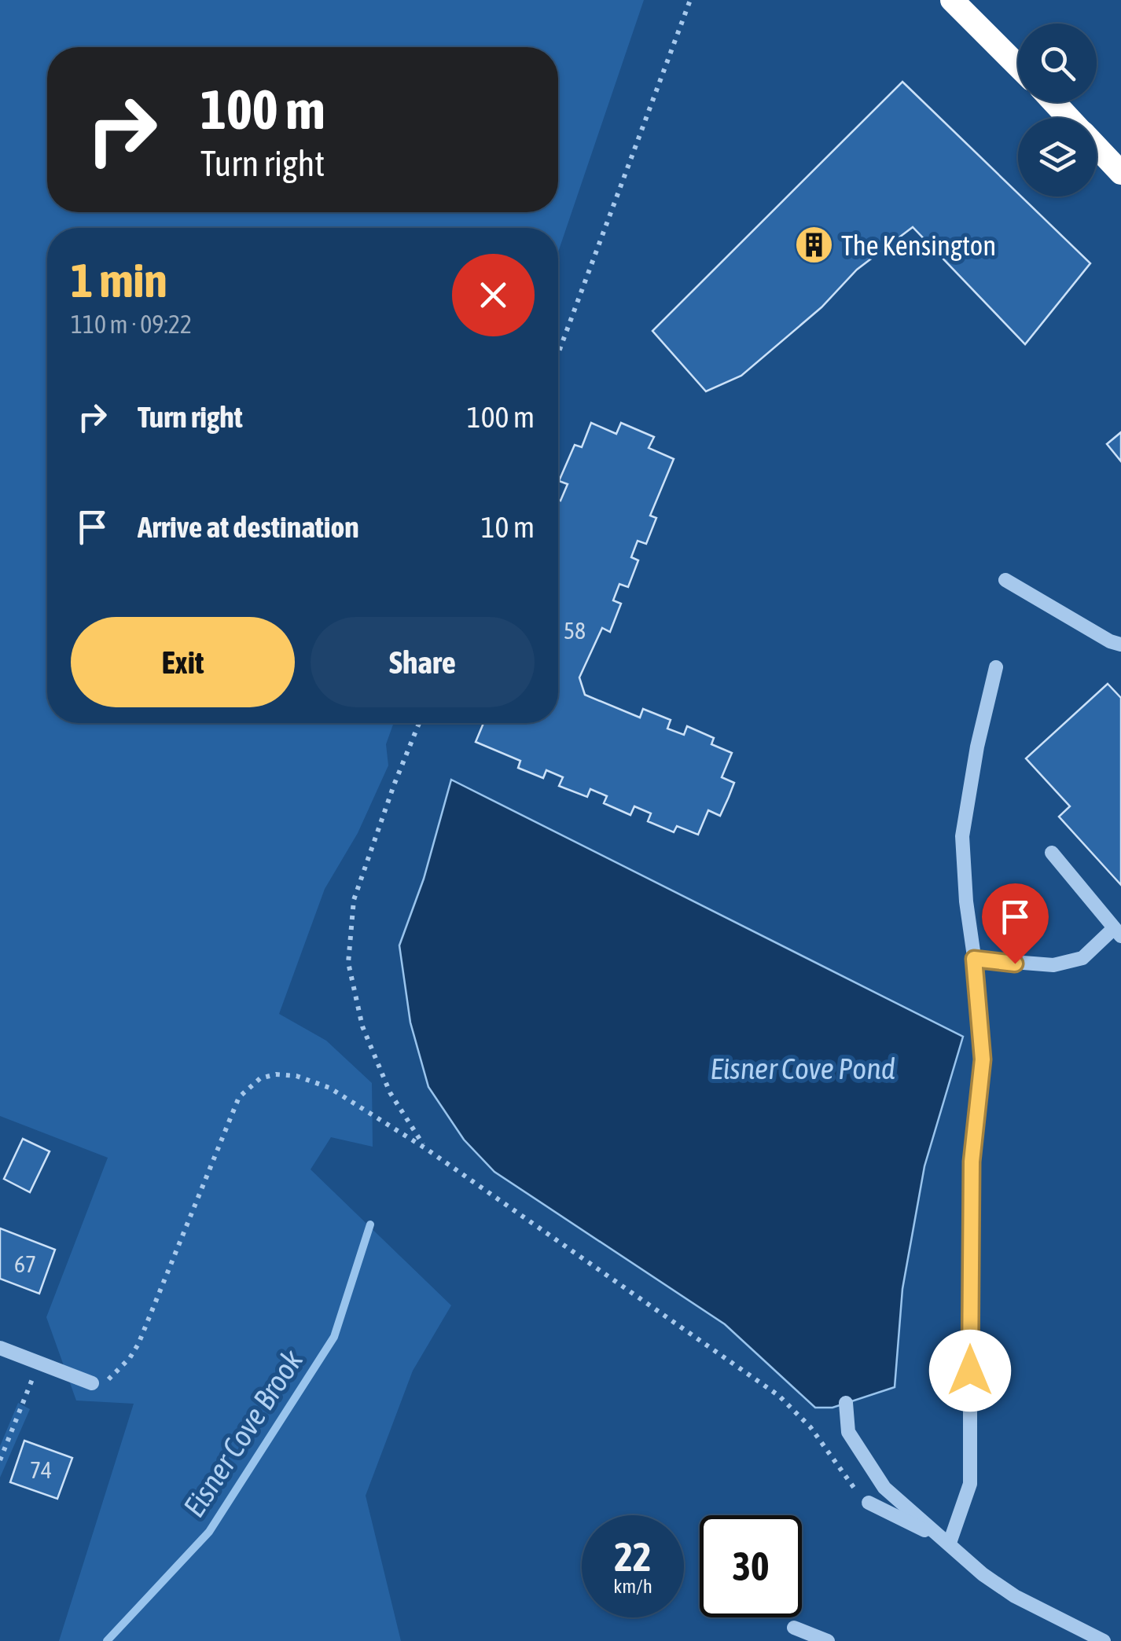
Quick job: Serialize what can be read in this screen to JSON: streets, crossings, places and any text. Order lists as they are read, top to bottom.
{
  "water": ["Eisner Cove Pond", "Eisner Cove Brook"],
  "places": {
    "building": ["The Kensington"]
  },
  "house_numbers": ["58", "67", "74"],
  "page": {
    "turn": ["100 m", "Turn right"],
    "heading": ["1 min", "110 m · 09:22"],
    "list": [
      {
        "name": "Turn right",
        "value": "100 m"
      },
      {
        "name": "Arrive at destination",
        "value": "10 m"
      }
    ],
    "buttons": ["Exit", "Share"],
    "speed": "22 km/h",
    "limit": "30"
  }
}
